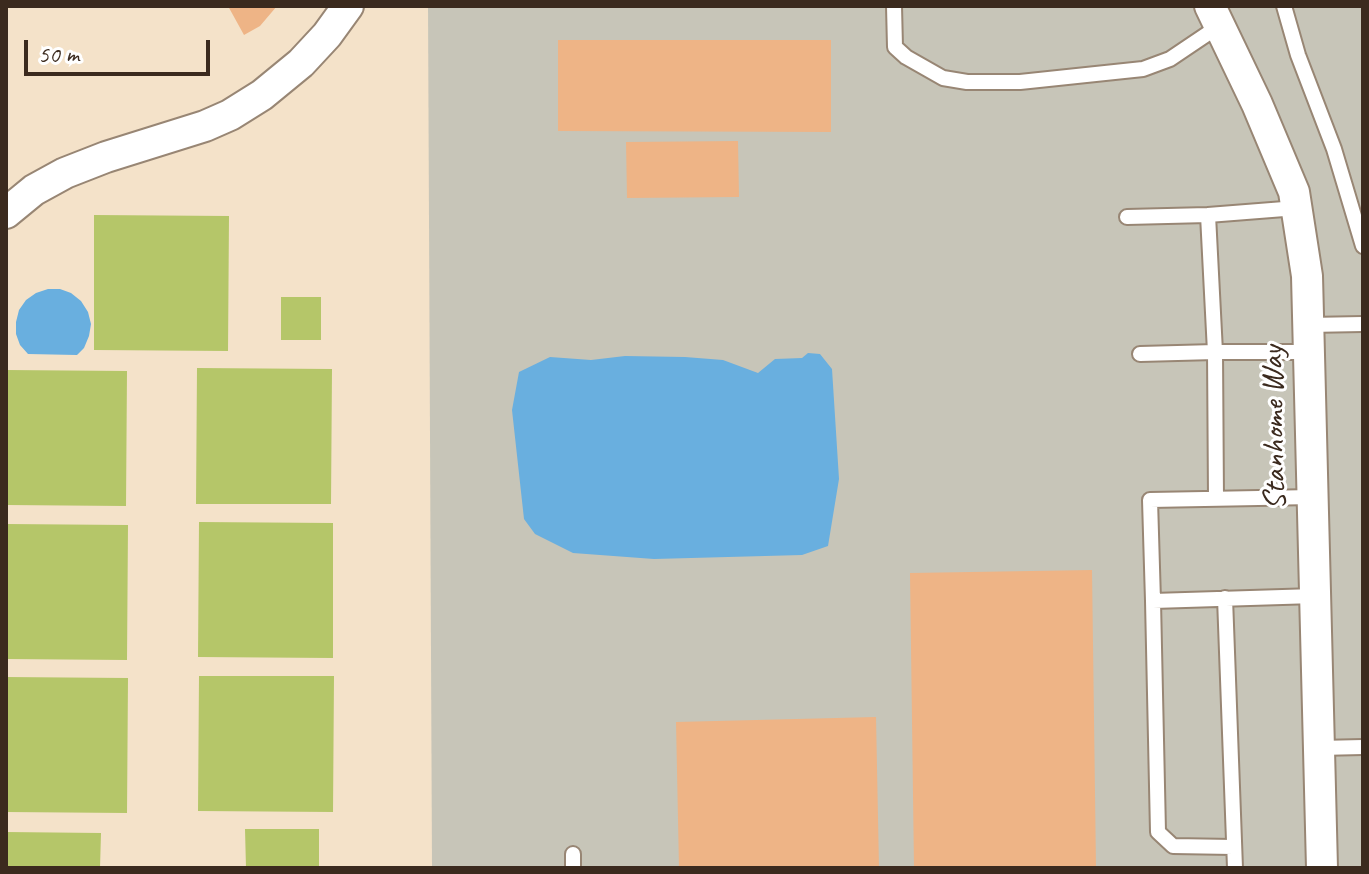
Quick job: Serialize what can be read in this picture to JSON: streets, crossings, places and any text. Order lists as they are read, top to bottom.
{
  "streets": {
    "street": ["Stanhome Way"]
  },
  "scale_bar": "50 m"
}
